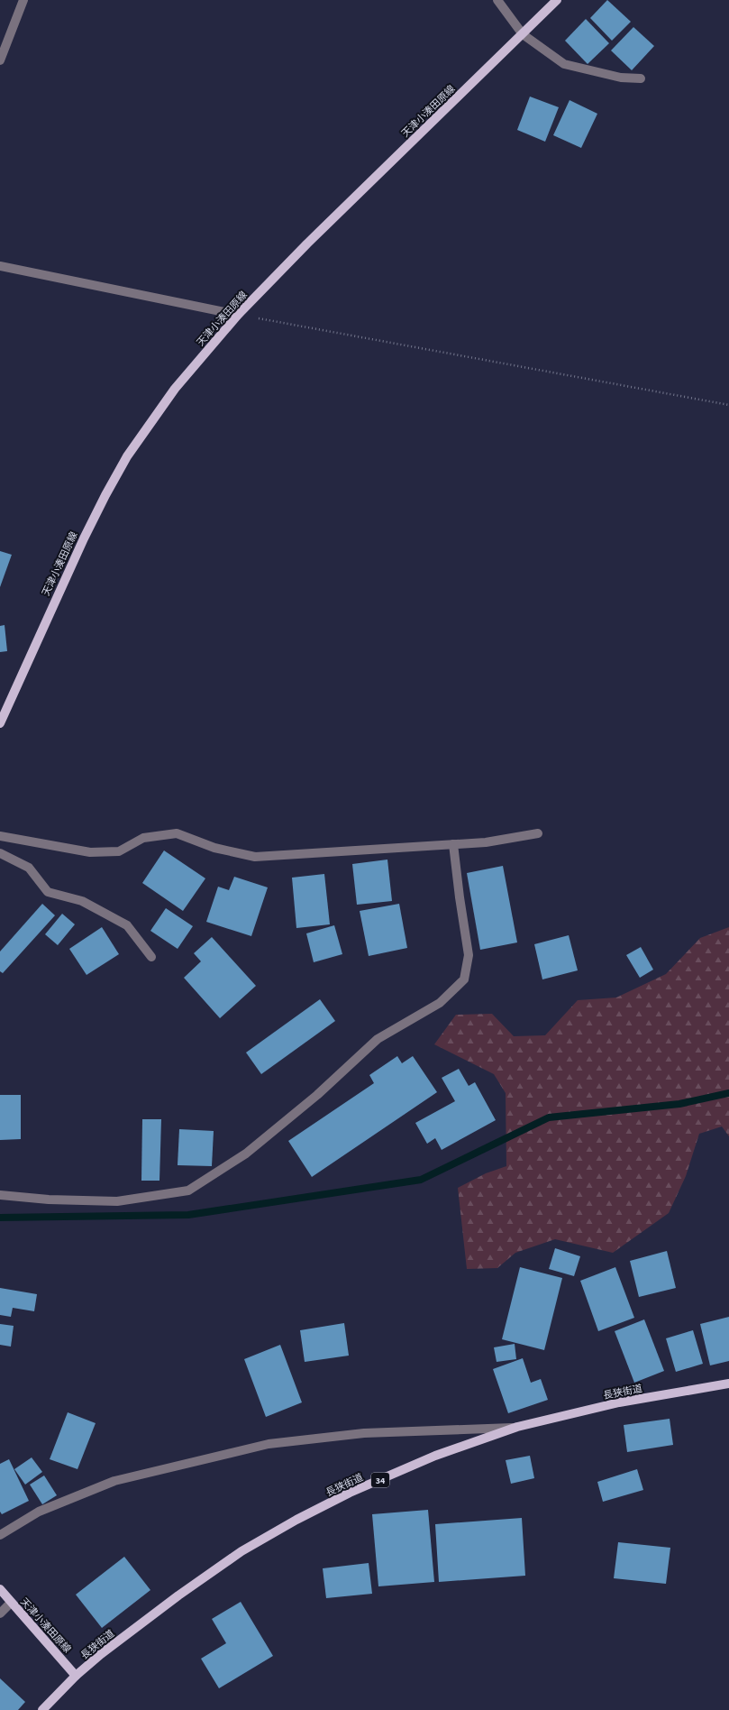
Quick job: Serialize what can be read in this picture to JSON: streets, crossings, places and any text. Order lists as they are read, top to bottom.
{
  "streets": {
    "main road": ["天津小湊田原線", "長狭街道", "34"]
  },
  "crossings": [
    ["天津小湊田原線", "長狭街道"]
  ]
}
